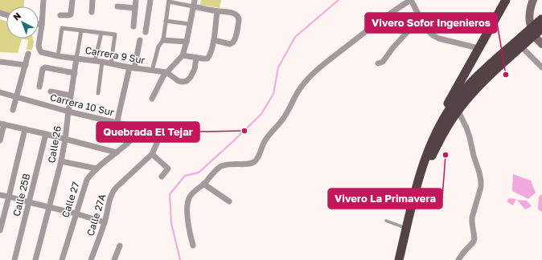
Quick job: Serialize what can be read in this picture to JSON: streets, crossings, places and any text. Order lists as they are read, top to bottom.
{
  "streets": {
    "street": [
      "Carrera 9 Sur",
      "Carrera 10 Sur",
      "Calle 26",
      "Calle 25B",
      "Calle 27",
      "Calle 27A"
    ]
  },
  "crossings": [
    ["Carrera 9 Sur", "Calle 26"],
    ["Carrera 10 Sur", "Calle 26"],
    ["Carrera 10 Sur", "Calle 27"],
    ["Carrera 10 Sur", "Calle 27A"]
  ],
  "places": ["Vivero Sofor Ingenieros", "Quebrada El Tejar", "Vivero La Primavera"],
  "north": "top left"
}
